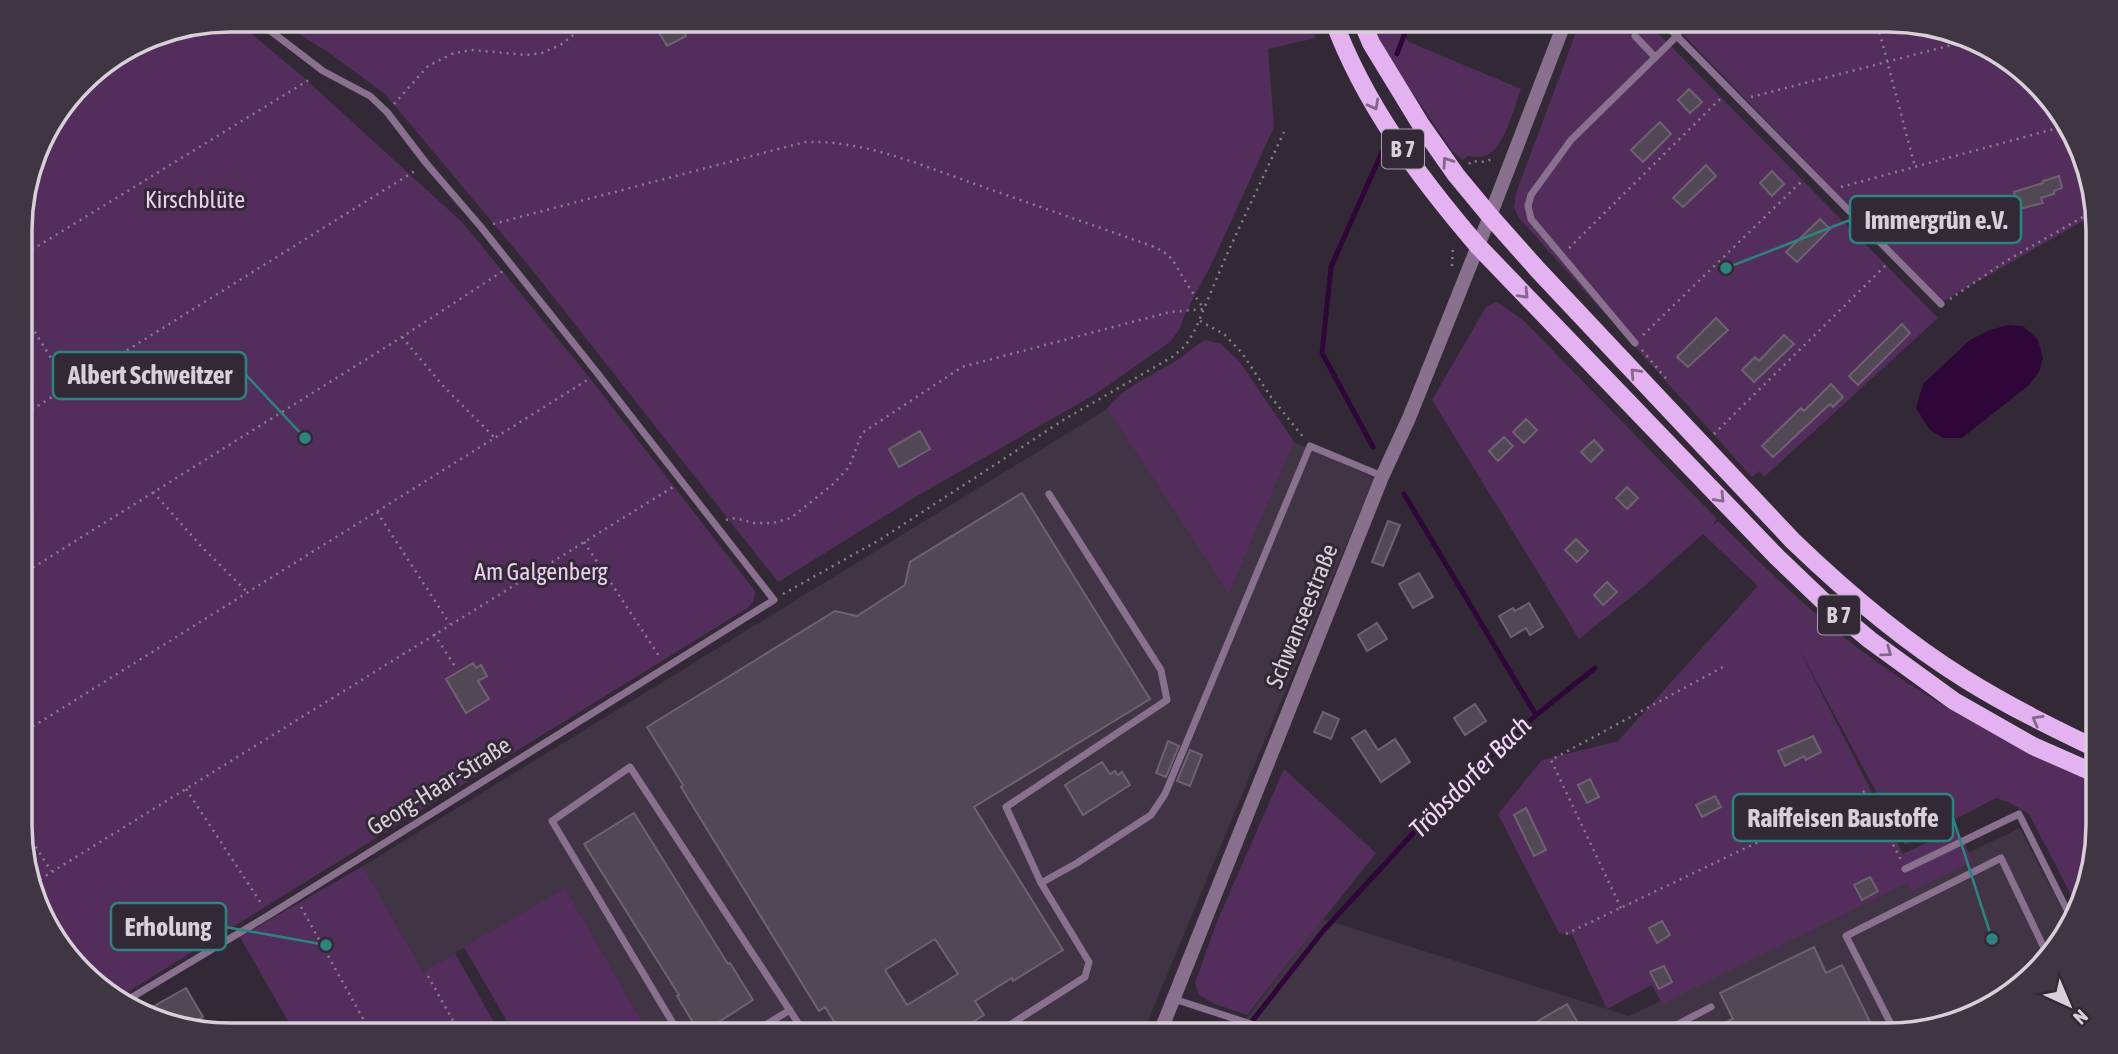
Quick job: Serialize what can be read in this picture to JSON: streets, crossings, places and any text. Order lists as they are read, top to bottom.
{
  "streets": {
    "main road": ["B 7"],
    "street": ["Schwanseestraße"],
    "lane": ["Georg-Haar-Straße"]
  },
  "crossings": [
    ["B 7", "Schwanseestraße"]
  ],
  "water": ["Tröbsdorfer Bach"],
  "parks": ["Kirschblüte", "Am Galgenberg"],
  "places": [
    "Immergrün e.V.",
    "Albert Schweitzer",
    "Raiffeisen Baustoffe",
    "Erholung"
  ],
  "north": "bottom right"
}
